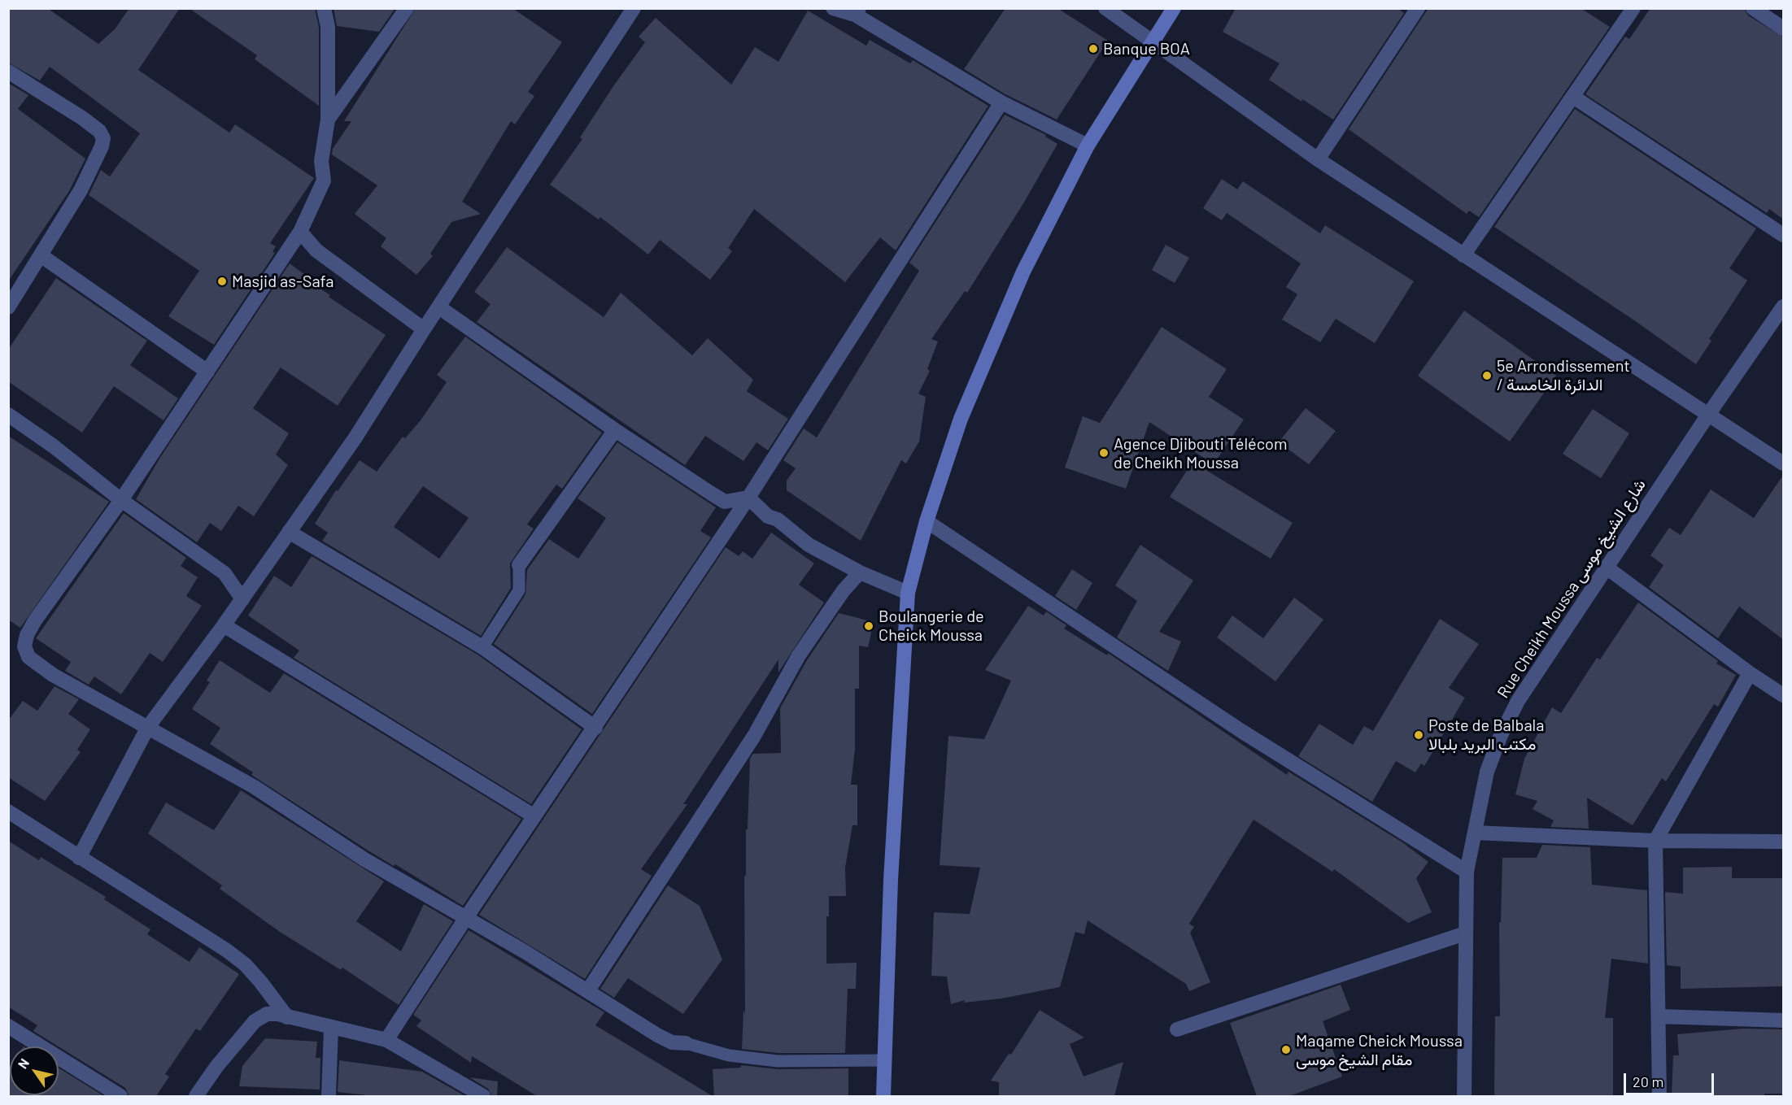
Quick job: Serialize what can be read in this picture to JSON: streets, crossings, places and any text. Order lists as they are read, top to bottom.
{
  "streets": {
    "street": ["Rue Cheikh Moussa شارع الشيخ موسى"]
  },
  "places": [
    "Banque BOA",
    "Masjid as-Safa",
    "5e Arrondissement / الدائرة الخامسة",
    "Agence Djibouti Télécom de Cheikh Moussa",
    "Boulangerie de Cheick Moussa",
    "Poste de Balbala مكتب البريد بلبالا",
    "Maqame Cheick Moussa مقام الشيخ موسى"
  ],
  "scale_bar": "20 m",
  "north": "top left"
}
